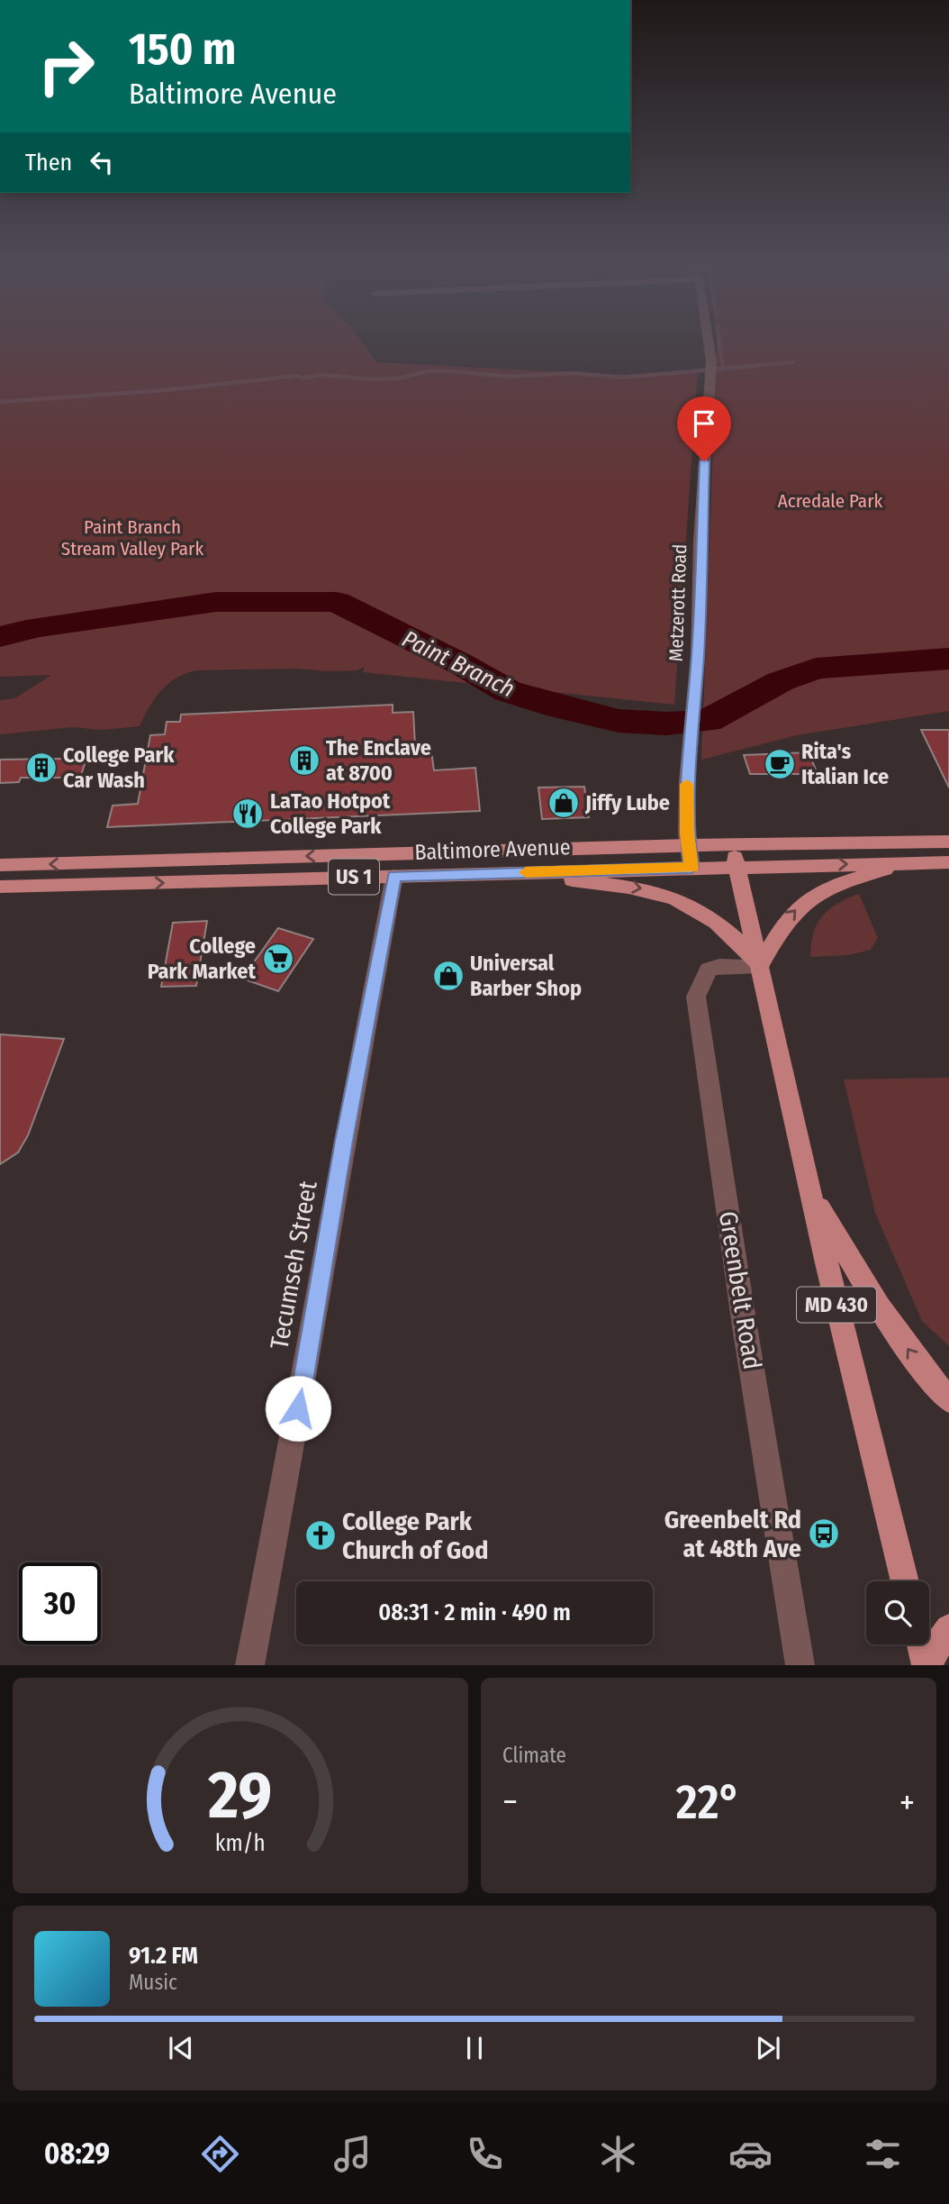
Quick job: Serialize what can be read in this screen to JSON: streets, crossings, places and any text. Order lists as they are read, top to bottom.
{
  "streets": {
    "main road": ["Baltimore Avenue", "US 1", "MD 430"],
    "street": ["Metzerott Road", "Tecumseh Street", "Greenbelt Road"]
  },
  "crossings": [
    ["Metzerott Road", "Baltimore Avenue"],
    ["Baltimore Avenue", "Tecumseh Street"],
    ["Baltimore Avenue", "MD 430"],
    ["Greenbelt Road", "MD 430"]
  ],
  "water": ["Paint Branch"],
  "parks": ["Acredale Park", "Paint Branch Stream Valley Park"],
  "places": {
    "building": ["The Enclave at 8700", "College Park Car Wash"],
    "cafe": ["Rita's Italian Ice"],
    "shop": ["Jiffy Lube", "Universal Barber Shop"],
    "restaurant": ["LaTao Hotpot College Park"],
    "supermarket": ["College Park Market"],
    "bus stop": ["Greenbelt Rd at 48th Ave"],
    "church": ["College Park Church of God"]
  },
  "page": {
    "turn": ["150 m", "Baltimore Avenue"],
    "then": "Then",
    "limit": "30",
    "trip": "08:31 · 2 min · 490 m",
    "tile": "Climate",
    "heat": ["−", "22°", "+"],
    "song": ["91.2 FM", "Music"],
    "tabs": "08:29",
    "gauge": ["29", "km/h"]
  }
}
